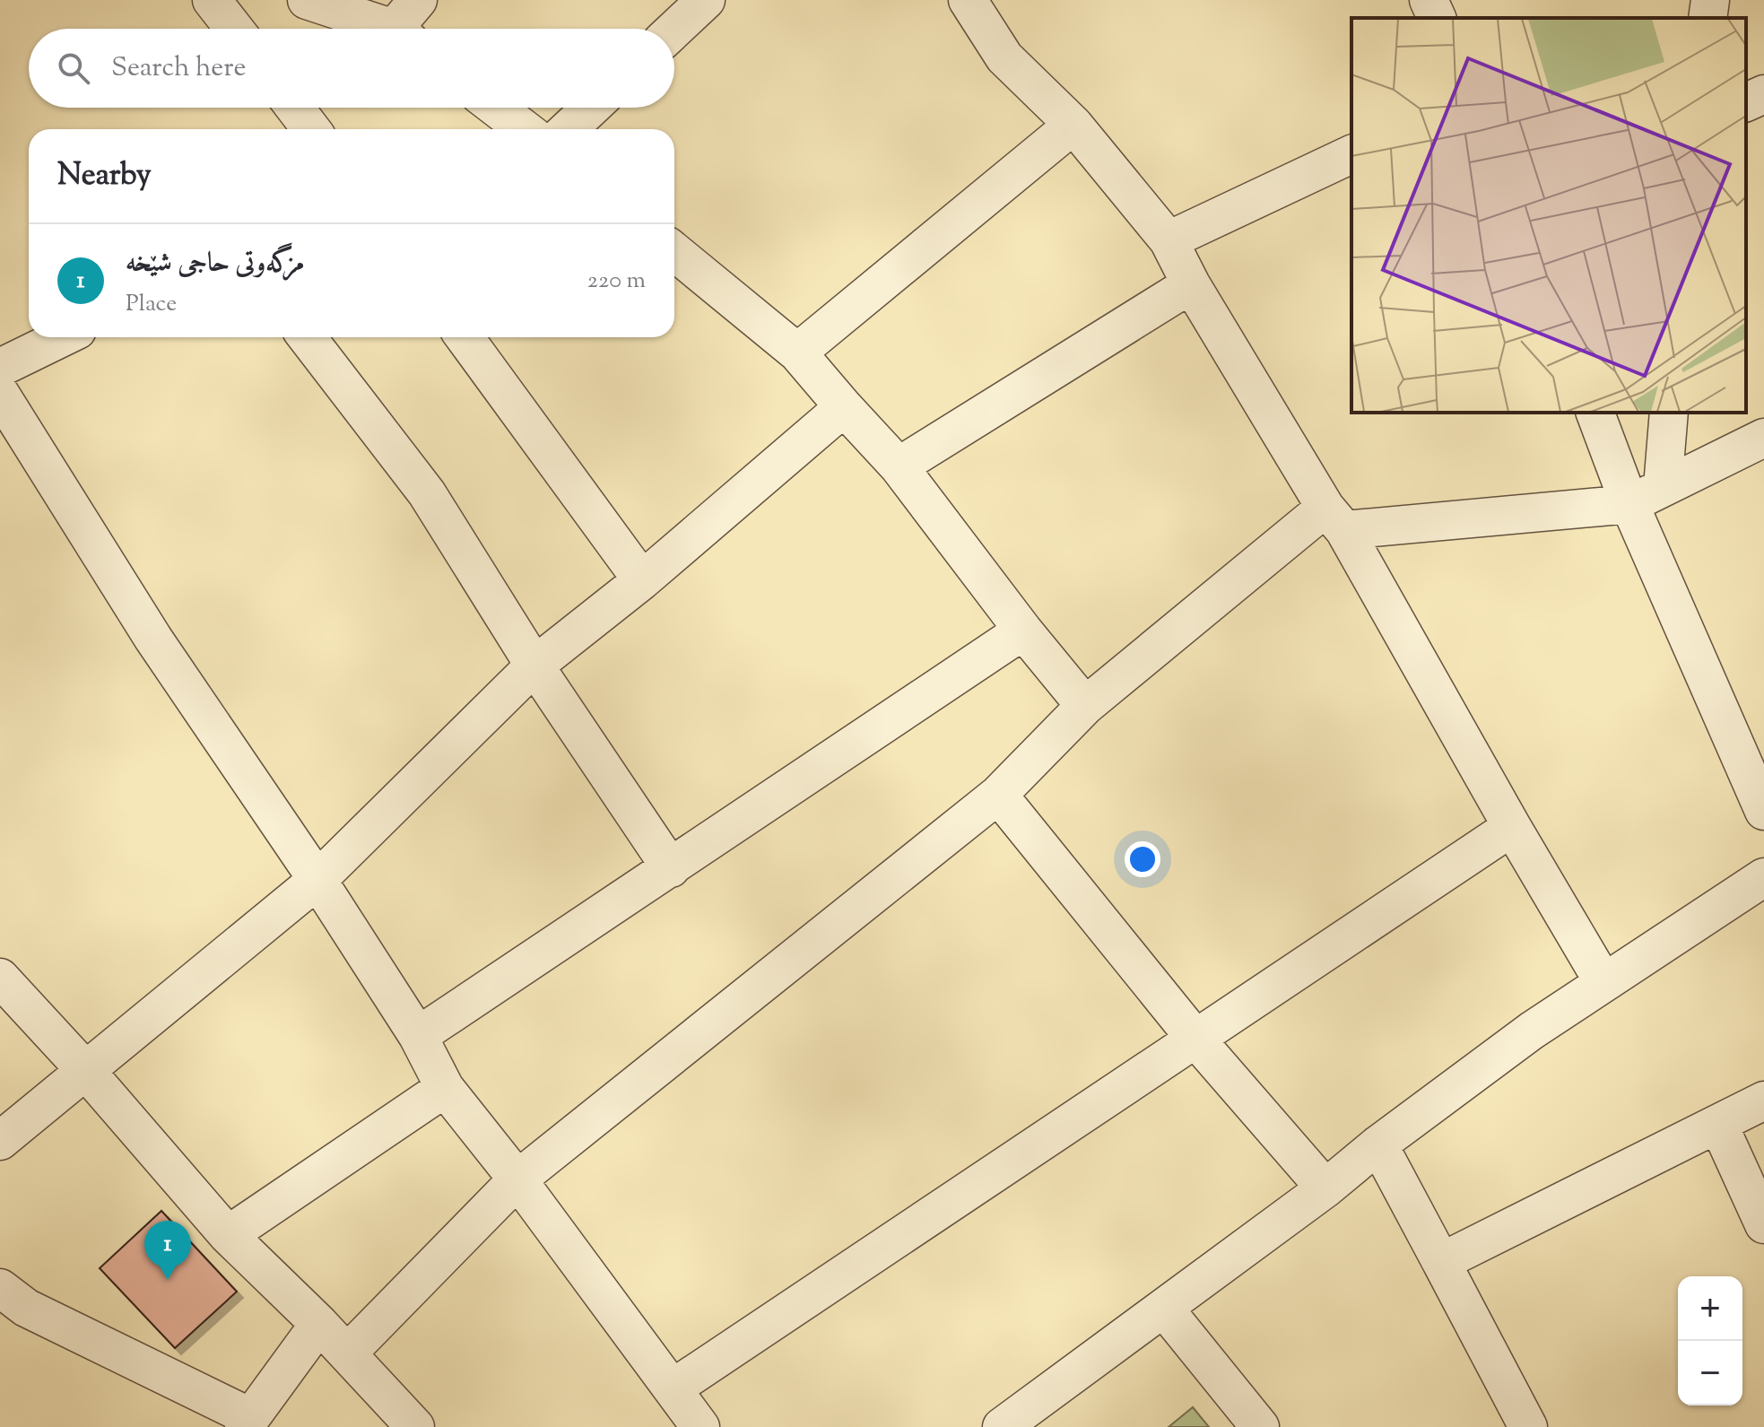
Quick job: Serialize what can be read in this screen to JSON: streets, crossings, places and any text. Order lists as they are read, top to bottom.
{
  "page": {
    "search": "Search here",
    "heading": "Nearby",
    "list": [
      {
        "mark": "1",
        "name": "مزگەوتی حاجی شێخە",
        "note": "Place",
        "value": "220 m"
      }
    ],
    "pins": "1",
    "map_buttons": ["+", "−"]
  }
}
